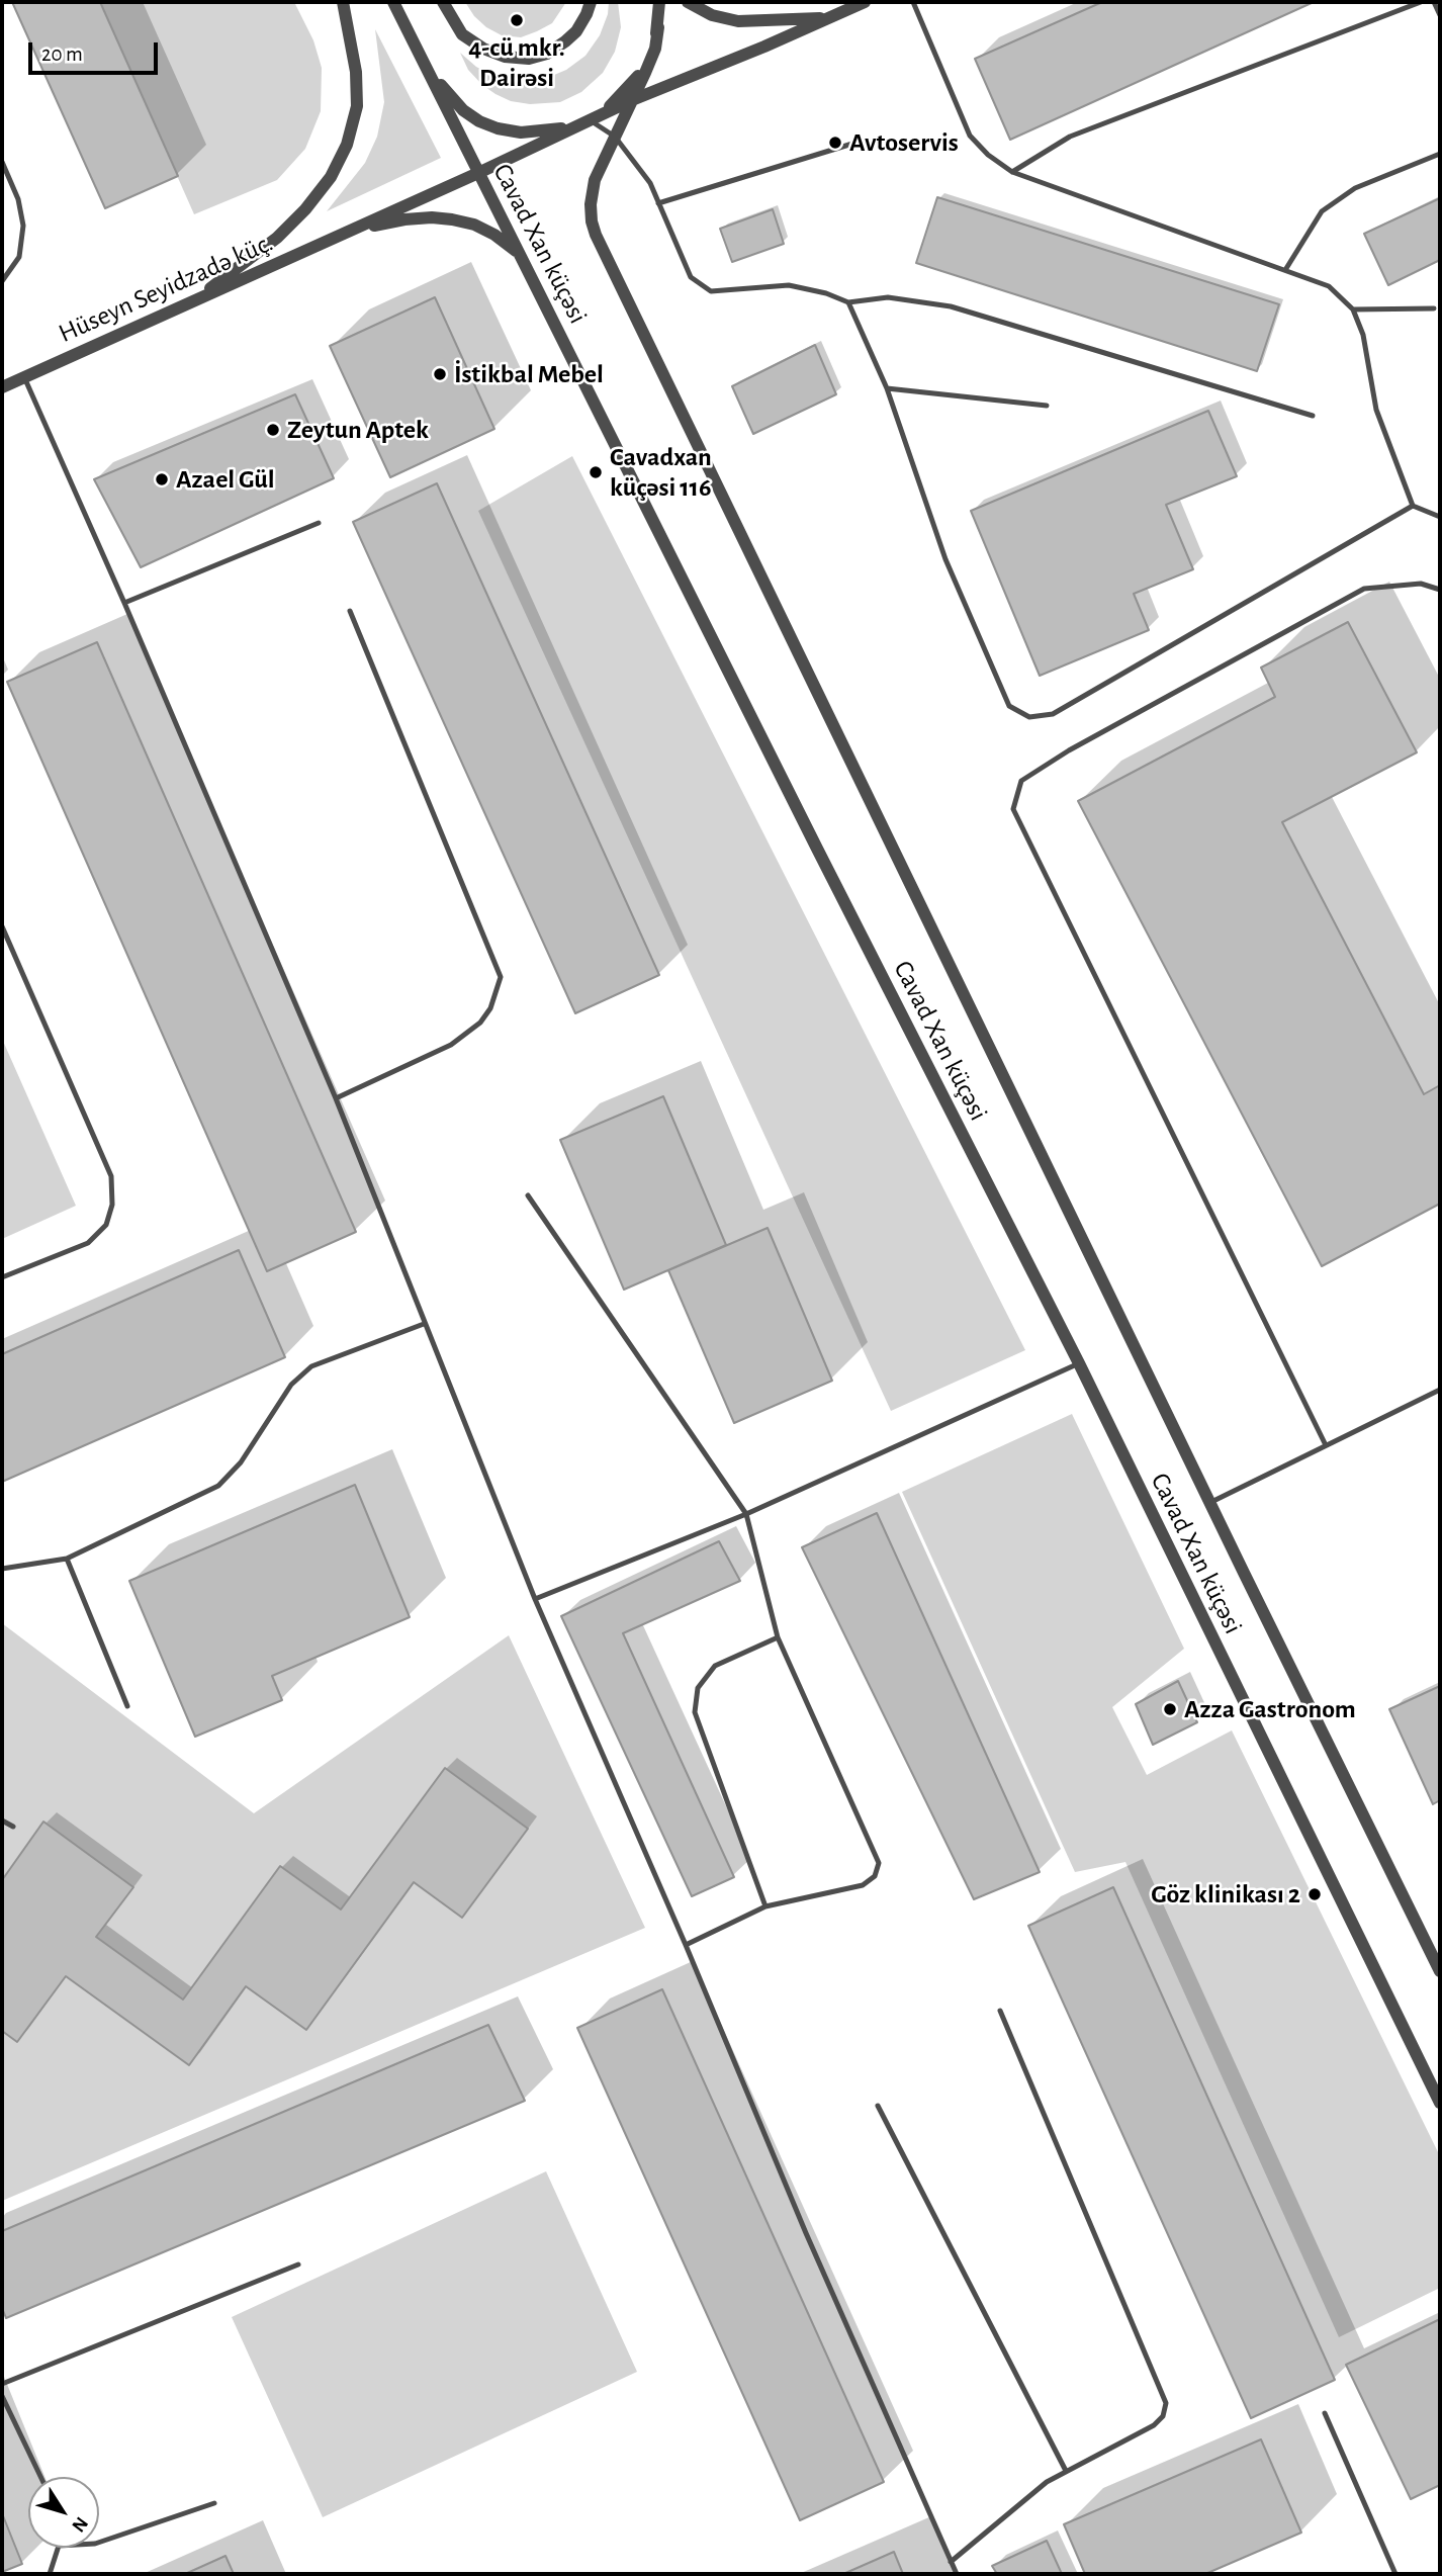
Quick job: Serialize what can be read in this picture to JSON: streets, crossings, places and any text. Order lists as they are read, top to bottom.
{
  "streets": {
    "street": ["Cavad Xan küçəsi", "Hüseyn Seyidzadə küç."]
  },
  "places": [
    "4-cü mkr. Dairəsi",
    "Avtoservis",
    "İstikbal Mebel",
    "Zeytun Aptek",
    "Cavadxan küçəsi 116",
    "Azael Gül",
    "Azza Gastronom",
    "Göz klinikası 2"
  ],
  "scale_bar": "20 m",
  "north": "bottom right"
}
